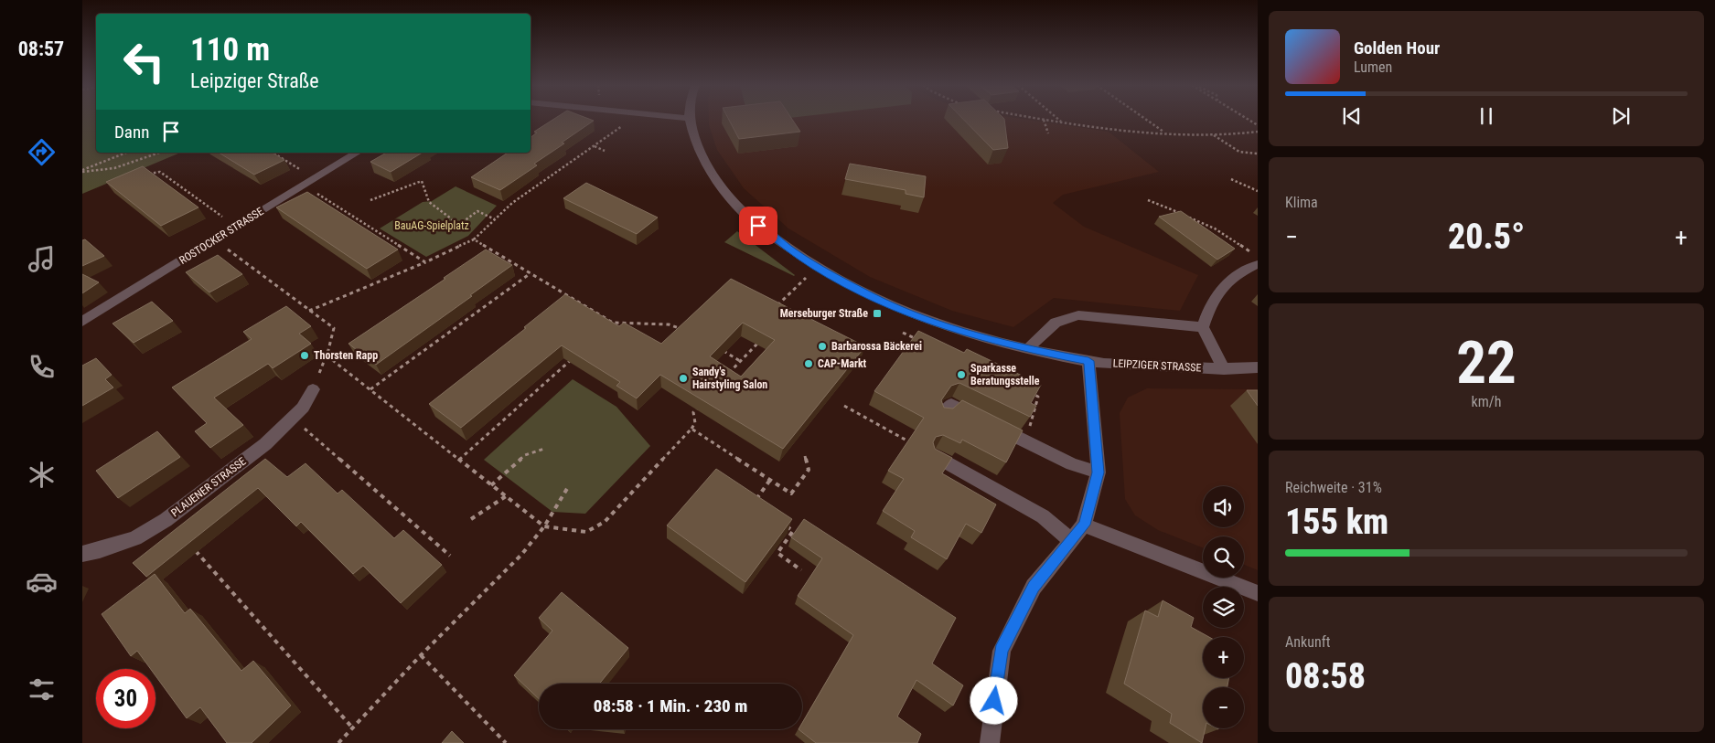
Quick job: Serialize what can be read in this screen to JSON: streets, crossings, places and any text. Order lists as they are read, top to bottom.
{
  "streets": {
    "street": ["ROSTOCKER STRASSE", "LEIPZIGER STRASSE", "PLAUENER STRASSE"]
  },
  "parks": ["BauAG-Spielplatz"],
  "places": {
    "transit": ["Merseburger Straße"],
    "other": [
      "Barbarossa Bäckerei",
      "Thorsten Rapp",
      "CAP-Markt",
      "Sparkasse Beratungsstelle",
      "Sandy's Hairstyling Salon"
    ]
  },
  "page": {
    "tabs": "08:57",
    "turn": ["110 m", "Leipziger Straße"],
    "song": ["Golden Hour", "Lumen"],
    "then": "Dann",
    "tile": [
      "Klima",
      ["22", "km/h"],
      ["Reichweite · 31%", "155 km"],
      ["Ankunft", "08:58"]
    ],
    "heat": ["−", "20.5°", "+"],
    "map_buttons": ["+", "−"],
    "limit": "30",
    "trip": "08:58 · 1 Min. · 230 m"
  }
}
